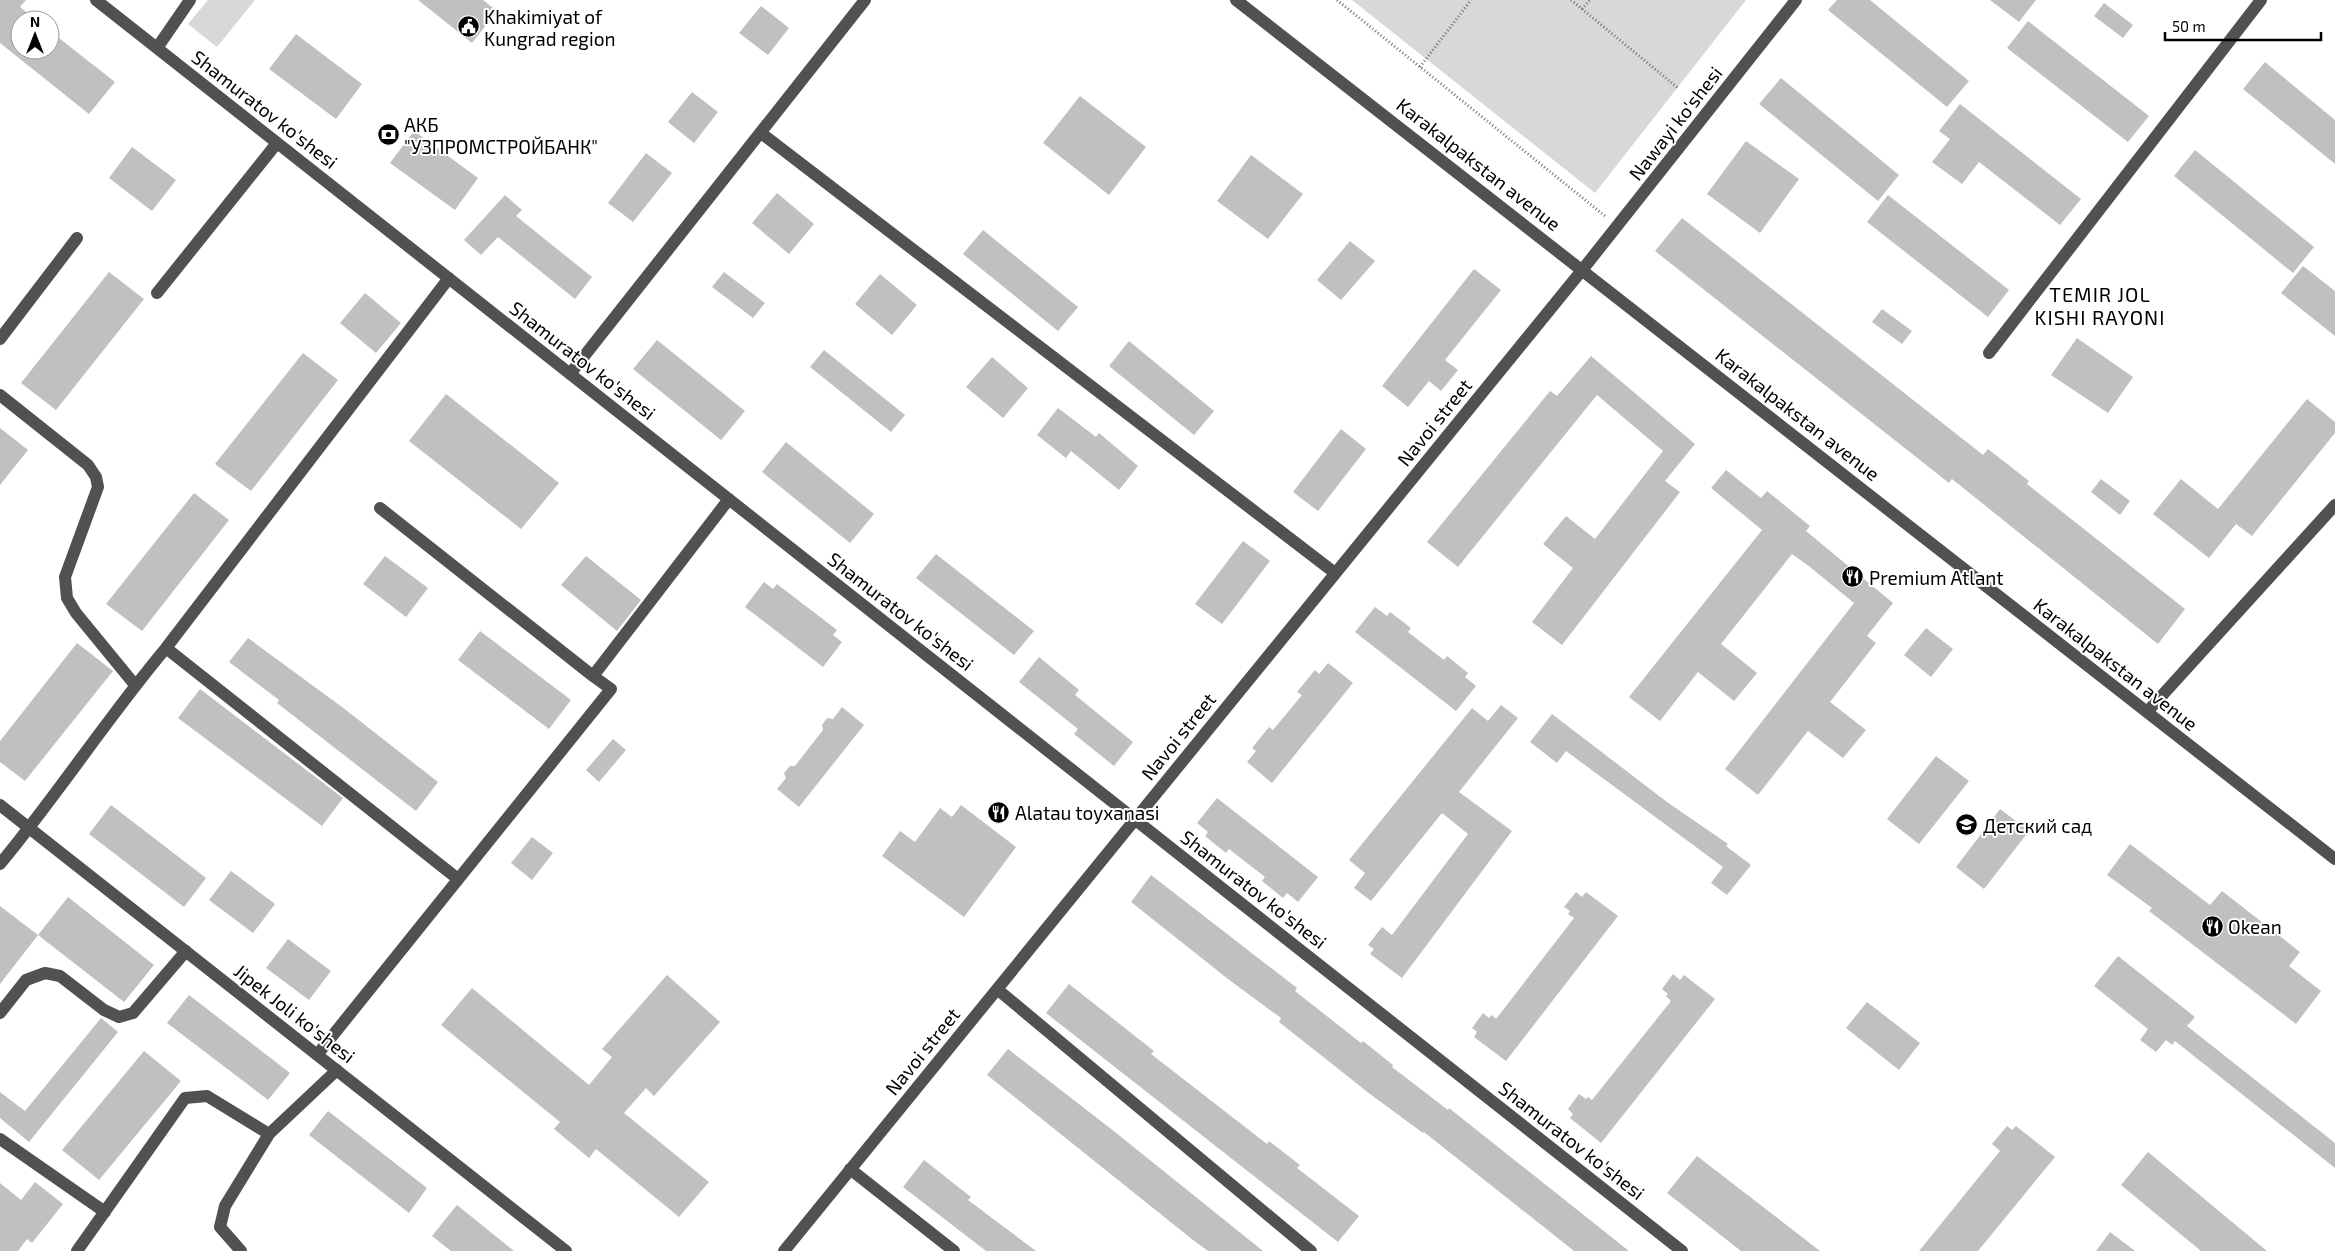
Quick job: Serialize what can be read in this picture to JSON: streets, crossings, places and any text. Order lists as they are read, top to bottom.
{
  "streets": {
    "street": [
      "Shamuratov ko'shesi",
      "Nawayi ko'shesi",
      "Karakalpakstan avenue",
      "Navoi street",
      "Jipek Joli ko'shesi"
    ]
  },
  "crossings": [
    ["Shamuratov ko'shesi", "Navoi street"],
    ["Nawayi ko'shesi", "Karakalpakstan avenue"],
    ["Nawayi ko'shesi", "Navoi street"],
    ["Karakalpakstan avenue", "Navoi street"]
  ],
  "districts": ["TEMIR JOL KISHI RAYONI"],
  "places": {
    "public building": ["Khakimiyat of Kungrad region"],
    "bank": ["АКБ \"УЗПРОМСТРОЙБАНК\""],
    "restaurant": ["Premium Atlant", "Alatau toyxanasi", "Okean"],
    "school or university": ["Детский сад"]
  },
  "scale_bar": "50 m",
  "north": "top"
}
